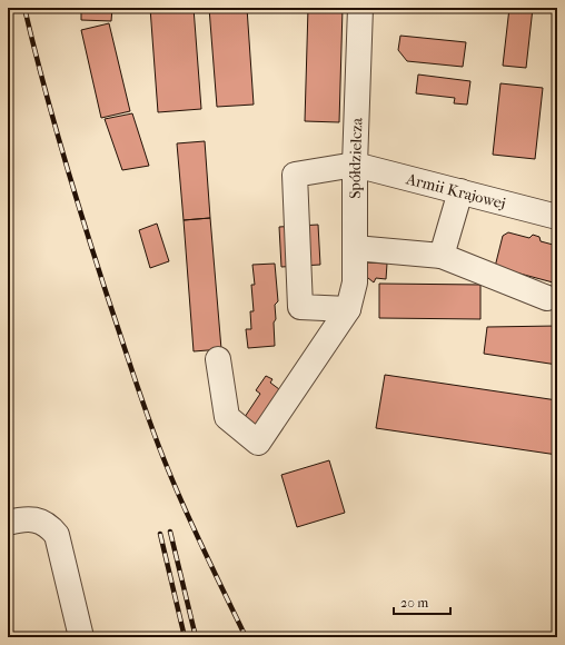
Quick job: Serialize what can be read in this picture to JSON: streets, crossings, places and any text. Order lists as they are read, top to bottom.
{
  "streets": {
    "street": ["Spółdzielcza", "Armii Krajowej"]
  },
  "crossings": [
    ["Spółdzielcza", "Armii Krajowej"]
  ],
  "scale_bar": "20 m"
}
